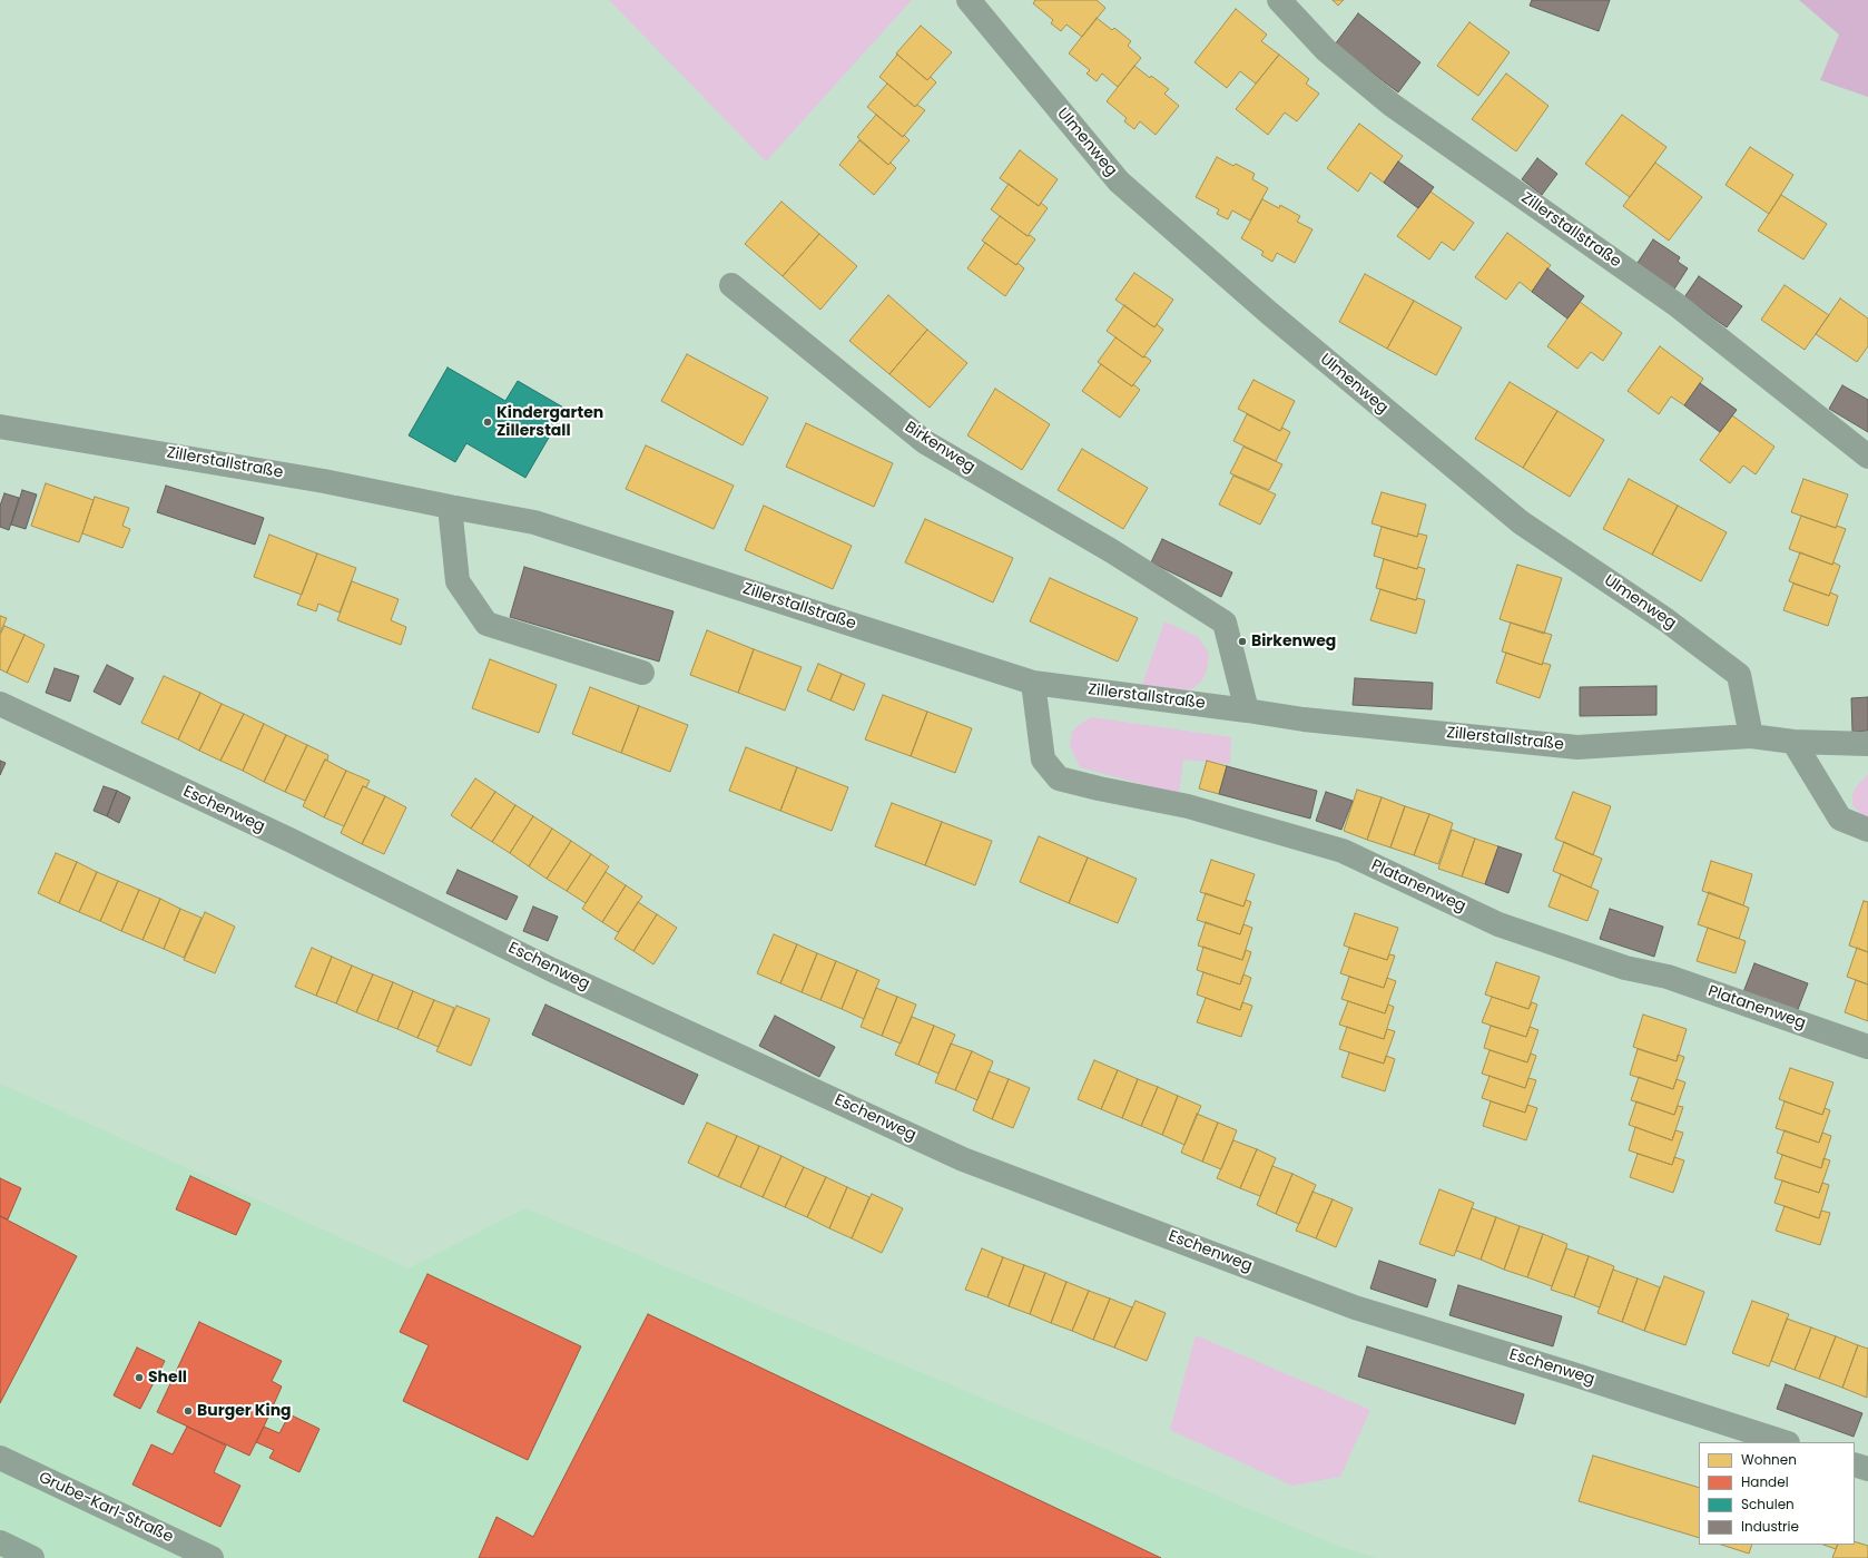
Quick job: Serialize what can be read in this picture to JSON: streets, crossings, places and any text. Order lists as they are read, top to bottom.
{
  "streets": {
    "street": [
      "Ulmenweg",
      "Zillerstallstraße",
      "Birkenweg",
      "Eschenweg",
      "Platanenweg",
      "Grube-Karl-Straße"
    ]
  },
  "crossings": [
    ["Ulmenweg", "Zillerstallstraße"],
    ["Zillerstallstraße", "Birkenweg"],
    ["Zillerstallstraße", "Platanenweg"]
  ],
  "places": [
    "Kindergarten Zillerstall",
    "Birkenweg",
    "Shell",
    "Burger King"
  ],
  "legend": [
    "Wohnen",
    "Handel",
    "Schulen",
    "Industrie"
  ]
}
